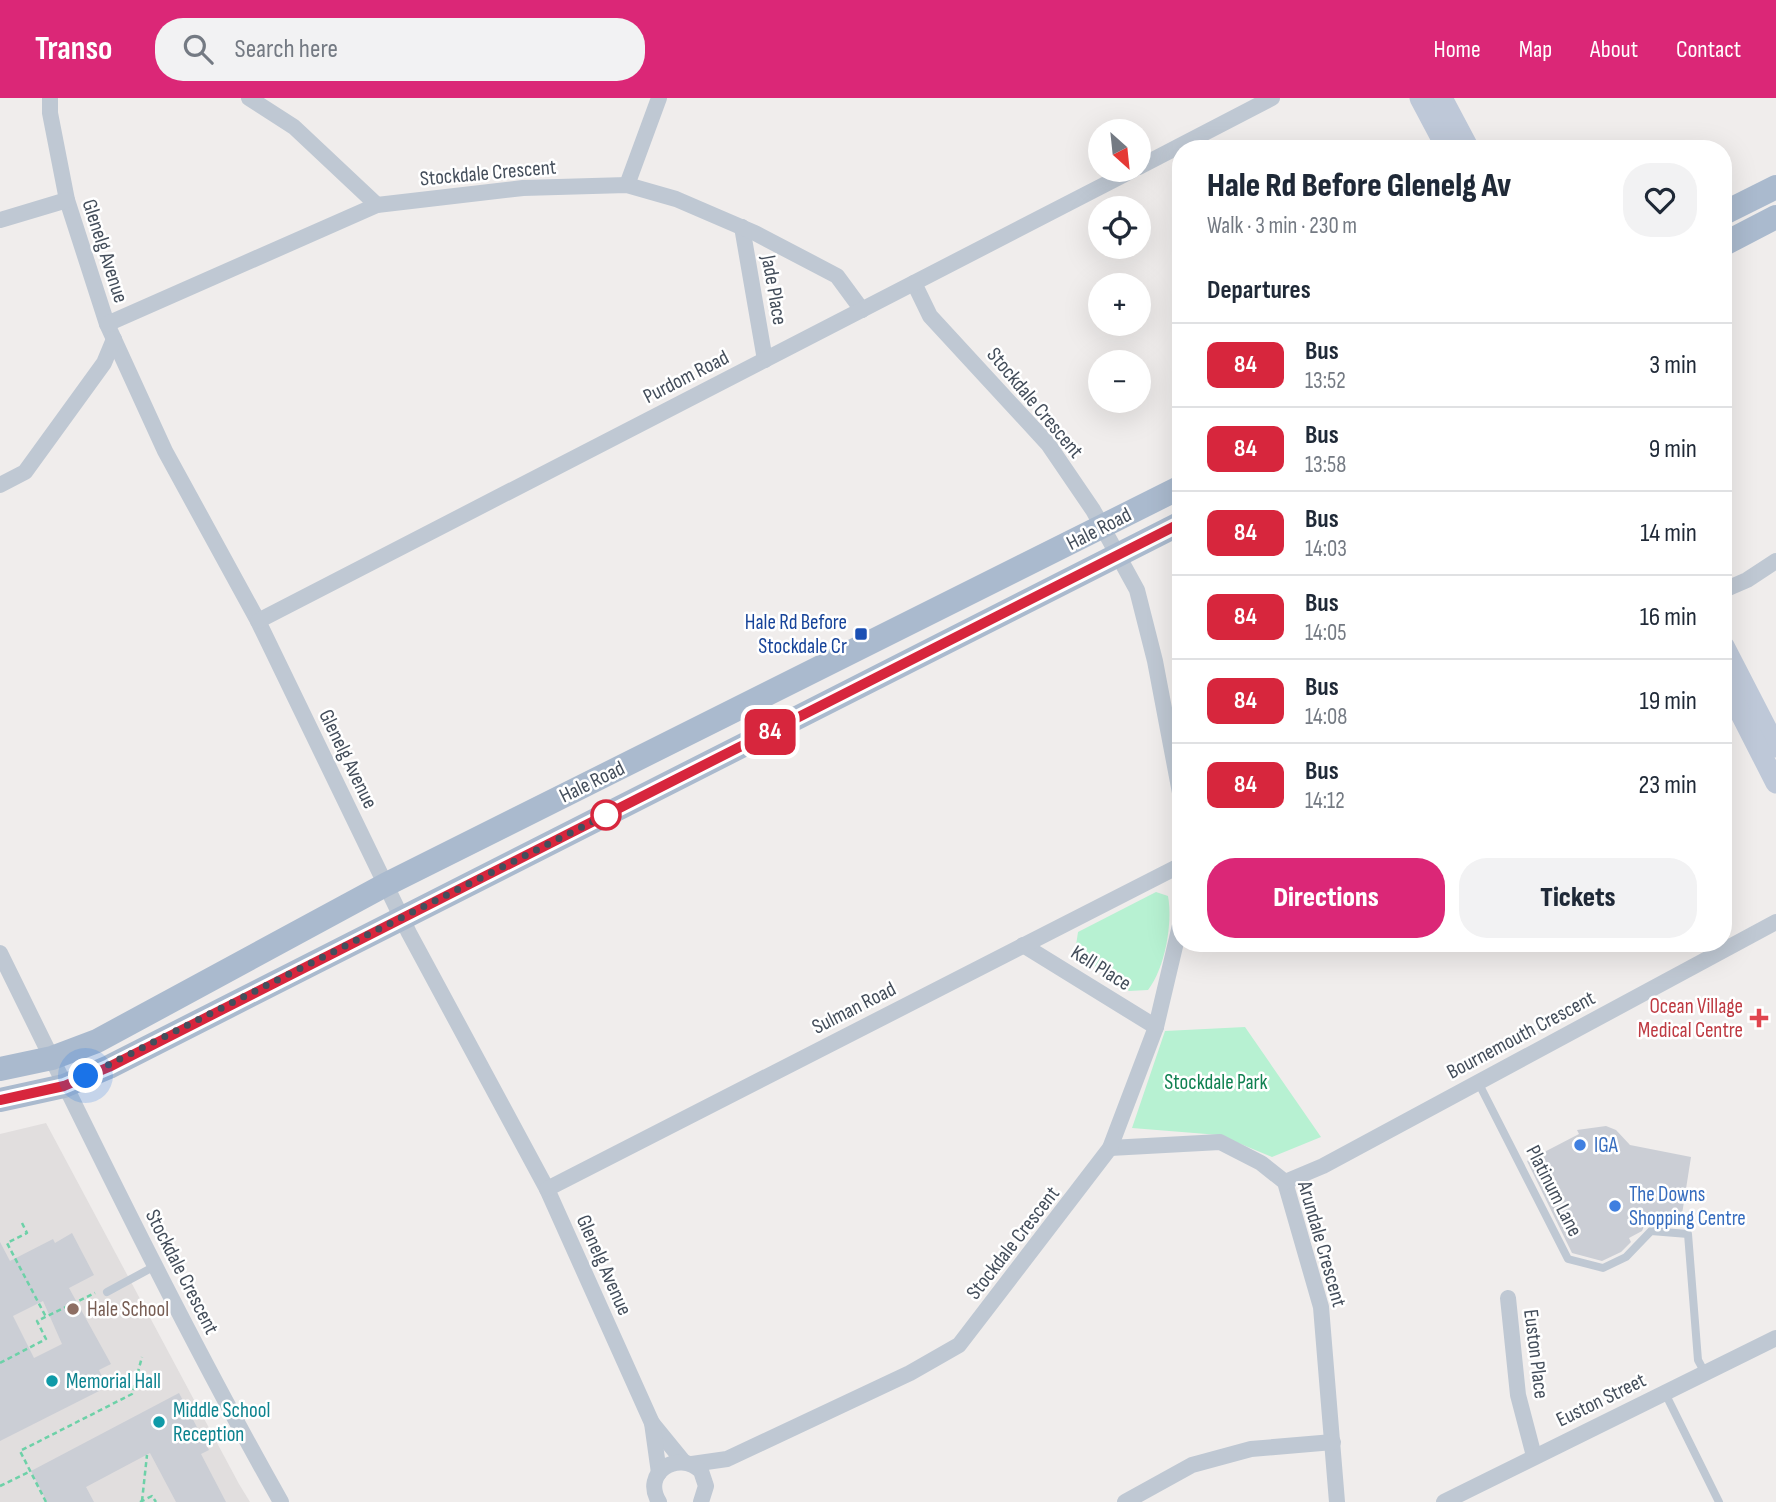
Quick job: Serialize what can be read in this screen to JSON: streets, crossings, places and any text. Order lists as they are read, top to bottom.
{
  "streets": {
    "main road": ["Hale Road"],
    "street": [
      "Stockdale Crescent",
      "Glenelg Avenue",
      "Jade Place",
      "Purdom Road",
      "Kell Place",
      "Sulman Road",
      "Bournemouth Crescent",
      "Arundale Crescent",
      "Euston Place",
      "Euston Street"
    ],
    "lane": ["Platinum Lane"]
  },
  "crossings": [
    ["Stockdale Crescent", "Glenelg Avenue"],
    ["Stockdale Crescent", "Jade Place"],
    ["Stockdale Crescent", "Purdom Road"],
    ["Stockdale Crescent", "Hale Road"],
    ["Stockdale Crescent", "Kell Place"],
    ["Stockdale Crescent", "Arundale Crescent"],
    ["Glenelg Avenue", "Purdom Road"],
    ["Glenelg Avenue", "Hale Road"],
    ["Glenelg Avenue", "Sulman Road"],
    ["Jade Place", "Purdom Road"],
    ["Kell Place", "Sulman Road"],
    ["Bournemouth Crescent", "Platinum Lane"],
    ["Bournemouth Crescent", "Arundale Crescent"],
    ["Platinum Lane", "Euston Street"],
    ["Euston Place", "Euston Street"]
  ],
  "parks": ["Stockdale Park"],
  "places": {
    "transit": ["Hale Rd Before Stockdale Cr"],
    "health": ["Ocean Village Medical Centre"],
    "other": [
      "IGA",
      "The Downs Shopping Centre",
      "Hale School",
      "Memorial Hall",
      "Middle School Reception"
    ]
  },
  "lines": ["bus line 84"],
  "north": "bottom right",
  "page": {
    "header": "Transo",
    "search": "Search here",
    "nav": [
      "Home",
      "Map",
      "About",
      "Contact"
    ],
    "on_map": "84",
    "map_buttons": ["+", "−"],
    "heading": [
      ["Hale Rd Before Glenelg Av", "Walk · 3 min · 230 m"],
      "Departures"
    ],
    "list": [
      {
        "mark": "84",
        "name": "Bus",
        "note": "13:52",
        "value": "3 min"
      },
      {
        "mark": "84",
        "name": "Bus",
        "note": "13:58",
        "value": "9 min"
      },
      {
        "mark": "84",
        "name": "Bus",
        "note": "14:03",
        "value": "14 min"
      },
      {
        "mark": "84",
        "name": "Bus",
        "note": "14:05",
        "value": "16 min"
      },
      {
        "mark": "84",
        "name": "Bus",
        "note": "14:08",
        "value": "19 min"
      },
      {
        "mark": "84",
        "name": "Bus",
        "note": "14:12",
        "value": "23 min"
      }
    ],
    "buttons": ["Directions", "Tickets"]
  }
}
